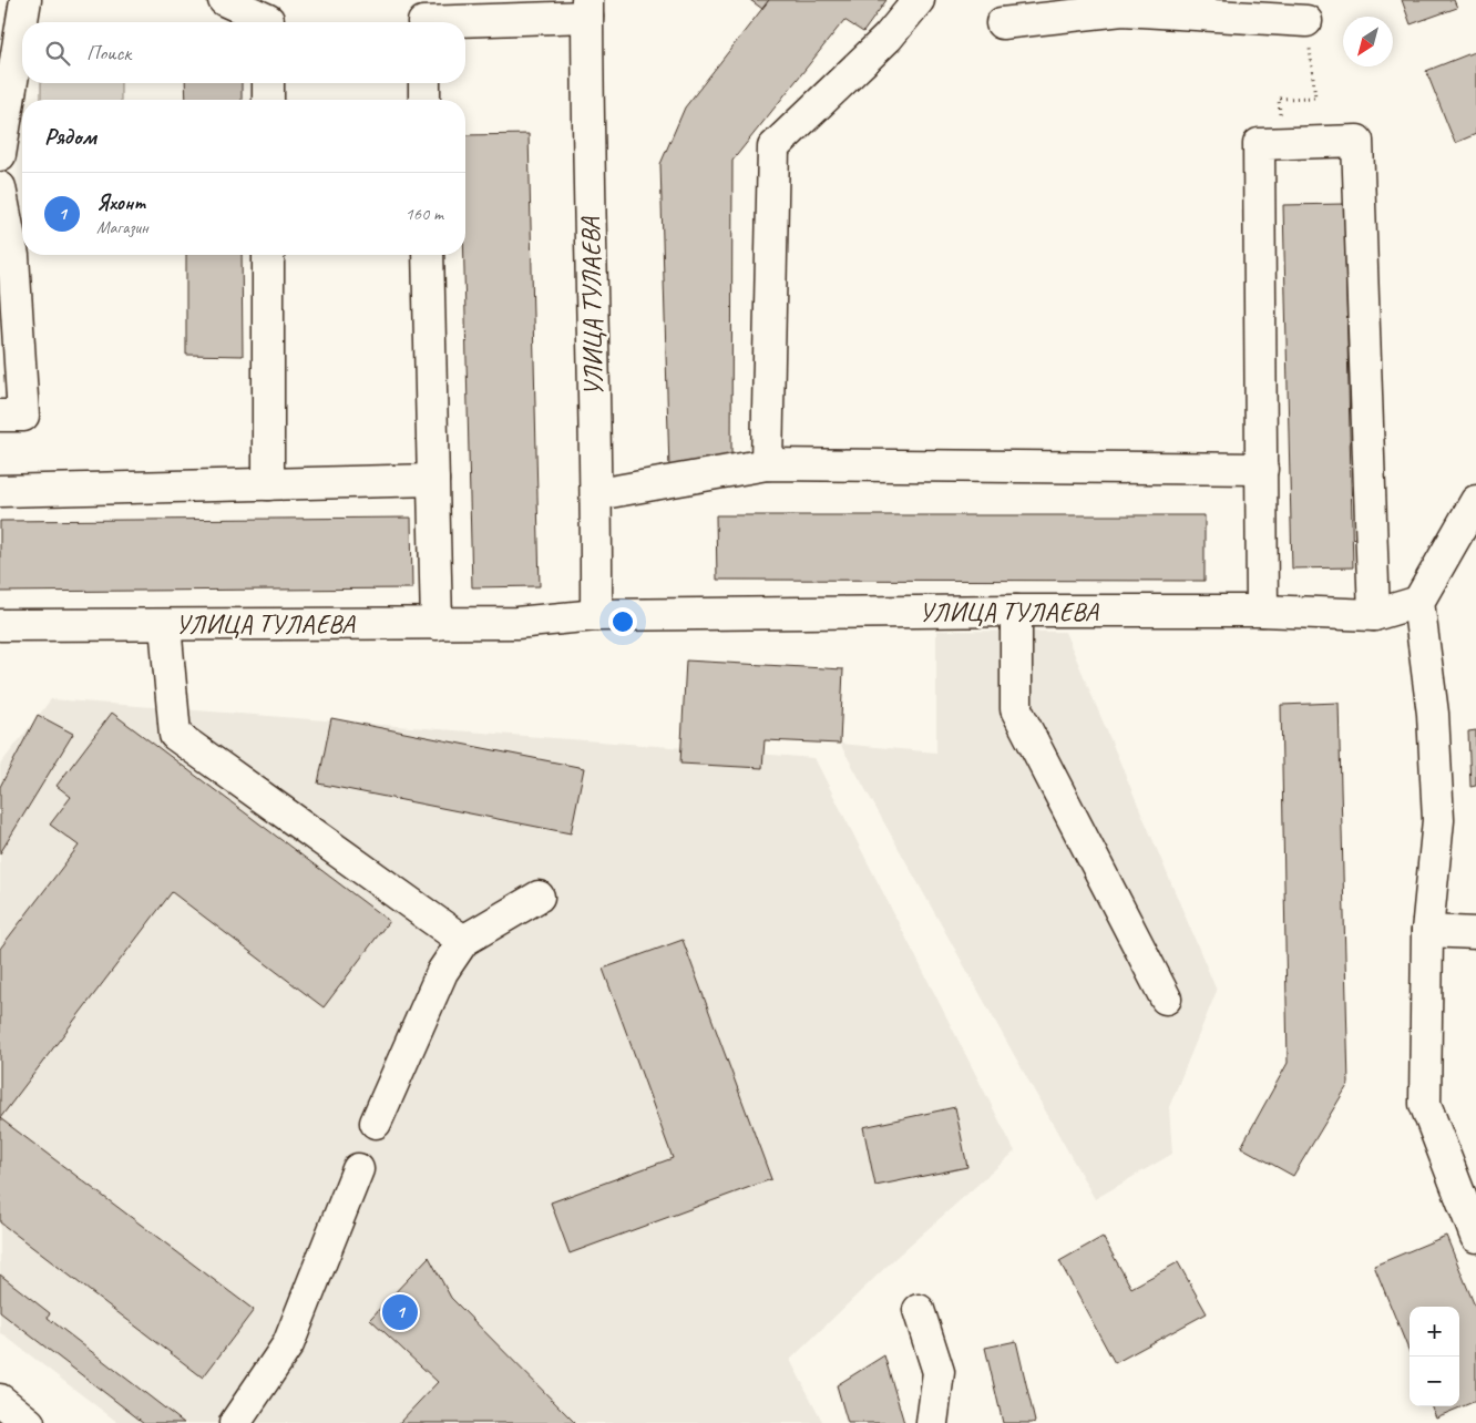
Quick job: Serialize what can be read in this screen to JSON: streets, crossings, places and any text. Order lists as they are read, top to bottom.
{
  "streets": {
    "street": ["УЛИЦА ТУЛАЕВА"]
  },
  "north": "bottom left",
  "page": {
    "search": "Поиск",
    "heading": "Рядом",
    "list": [
      {
        "mark": "1",
        "name": "Яхонт",
        "note": "Магазин",
        "value": "160 m"
      }
    ],
    "pins": "1",
    "map_buttons": ["+", "−"]
  }
}
